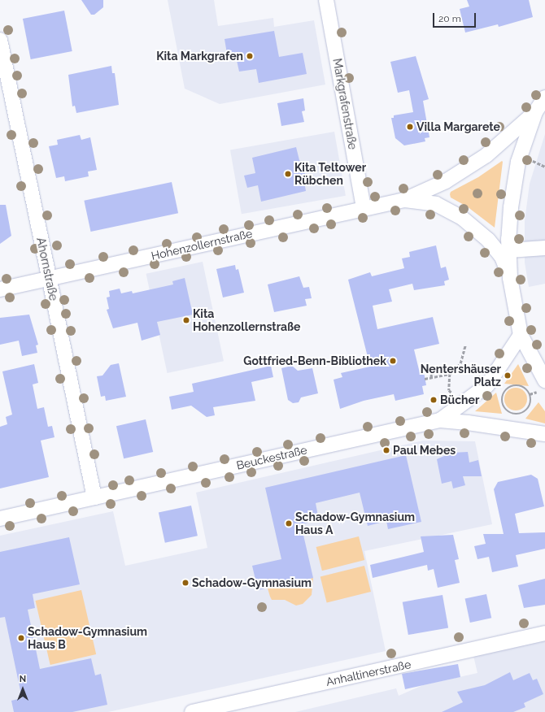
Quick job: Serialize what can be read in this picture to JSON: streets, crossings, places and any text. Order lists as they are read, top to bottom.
{
  "streets": {
    "street": [
      "Markgrafenstraße",
      "Hohenzollernstraße",
      "Ahornstraße",
      "Beuckestraße",
      "Anhaltinerstraße"
    ]
  },
  "crossings": [
    ["Markgrafenstraße", "Hohenzollernstraße"],
    ["Hohenzollernstraße", "Ahornstraße"],
    ["Ahornstraße", "Beuckestraße"]
  ],
  "places": [
    "Kita Markgrafen",
    "Villa Margarete",
    "Kita Teltower Rübchen",
    "Kita Hohenzollernstraße",
    "Gottfried-Benn-Bibliothek",
    "Nentershäuser Platz",
    "Bücher",
    "Paul Mebes",
    "Schadow-Gymnasium Haus A",
    "Schadow-Gymnasium",
    "Schadow-Gymnasium Haus B"
  ],
  "scale_bar": "20 m",
  "north": "top"
}
